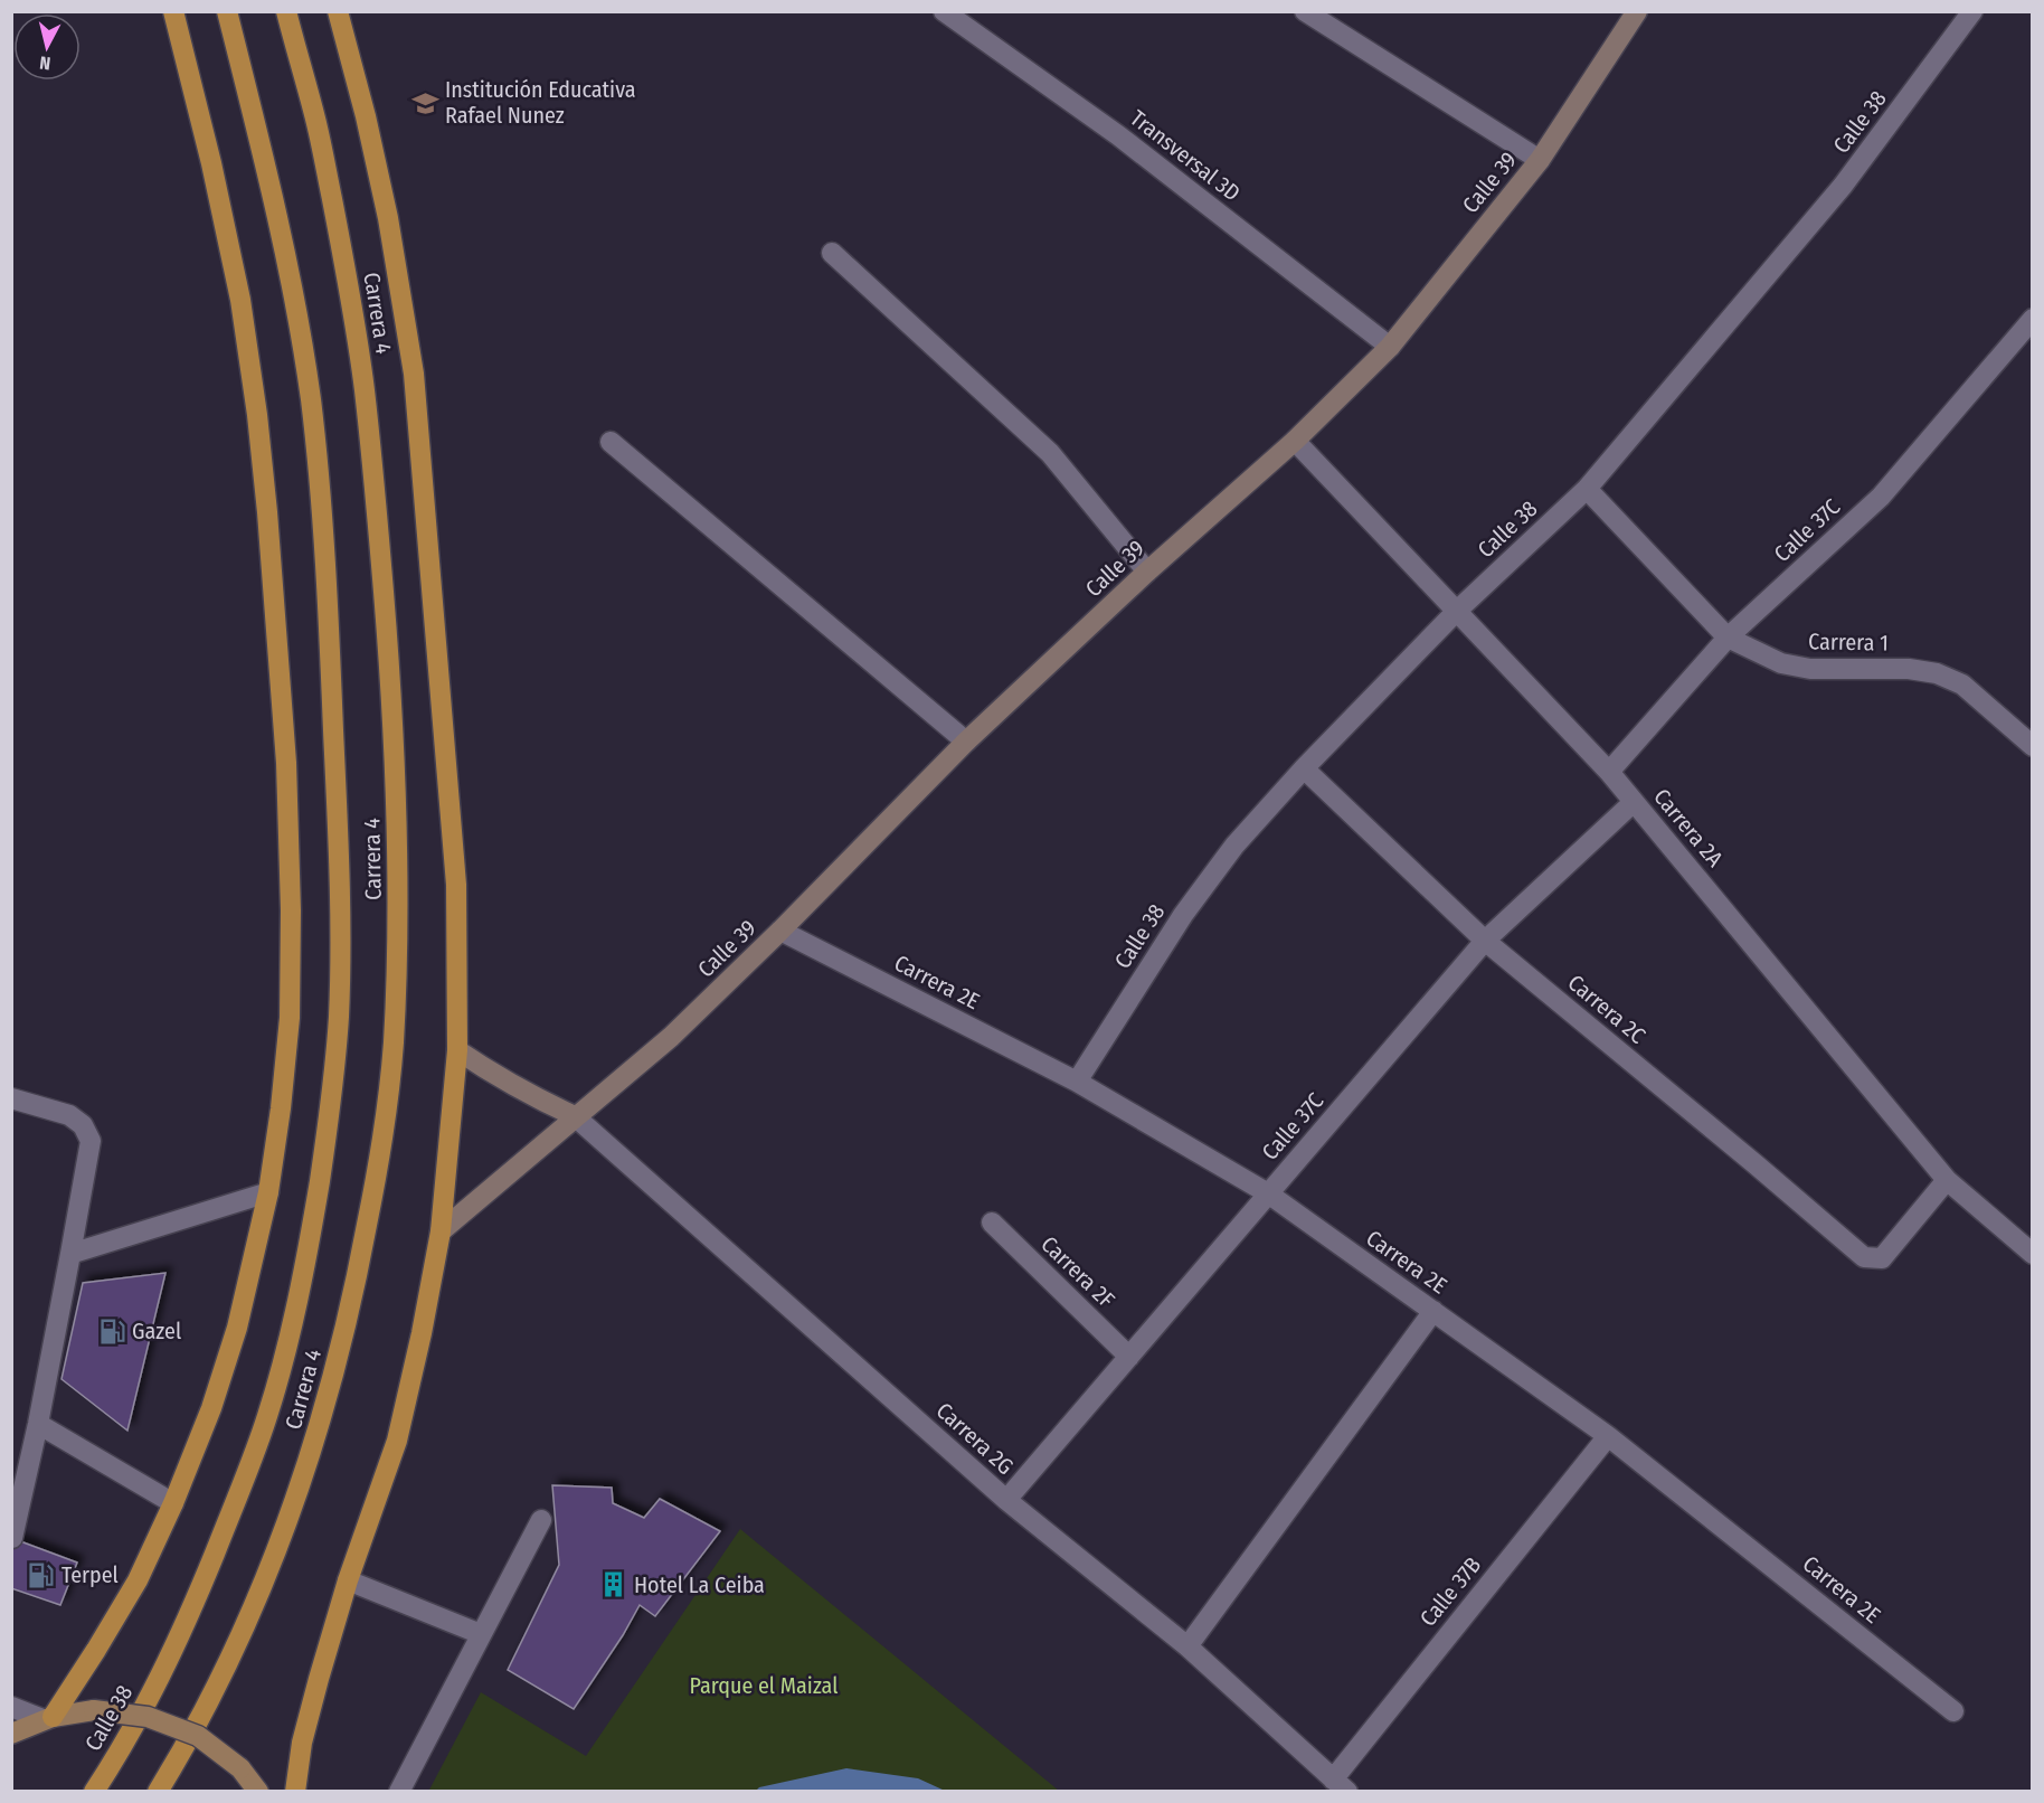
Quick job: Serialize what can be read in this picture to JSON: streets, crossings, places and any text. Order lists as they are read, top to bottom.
{
  "streets": {
    "highway": ["Calle 38", "Carrera 4"],
    "street": [
      "Transversal 3D",
      "Calle 39",
      "Calle 37C",
      "Carrera 1",
      "Carrera 2A",
      "Carrera 2E",
      "Carrera 2C",
      "Carrera 2F",
      "Carrera 2G",
      "Calle 37B"
    ]
  },
  "crossings": [
    ["Calle 38", "Carrera 4"],
    ["Calle 38", "Carrera 1"],
    ["Calle 38", "Carrera 2A"],
    ["Calle 38", "Carrera 2E"],
    ["Calle 38", "Carrera 2C"],
    ["Transversal 3D", "Calle 39"],
    ["Calle 39", "Carrera 2A"],
    ["Calle 39", "Carrera 2E"],
    ["Calle 39", "Carrera 2G"],
    ["Calle 37C", "Carrera 1"],
    ["Calle 37C", "Carrera 2A"],
    ["Calle 37C", "Carrera 2E"],
    ["Calle 37C", "Carrera 2C"],
    ["Calle 37C", "Carrera 2F"],
    ["Calle 37C", "Carrera 2G"],
    ["Carrera 2A", "Carrera 2C"],
    ["Carrera 2E", "Calle 37B"],
    ["Carrera 2G", "Calle 37B"]
  ],
  "parks": ["Parque el Maizal"],
  "places": {
    "school or university": ["Institución Educativa Rafael Nunez"],
    "fuel station": ["Gazel", "Terpel"],
    "building": ["Hotel La Ceiba"]
  },
  "north": "bottom"
}
